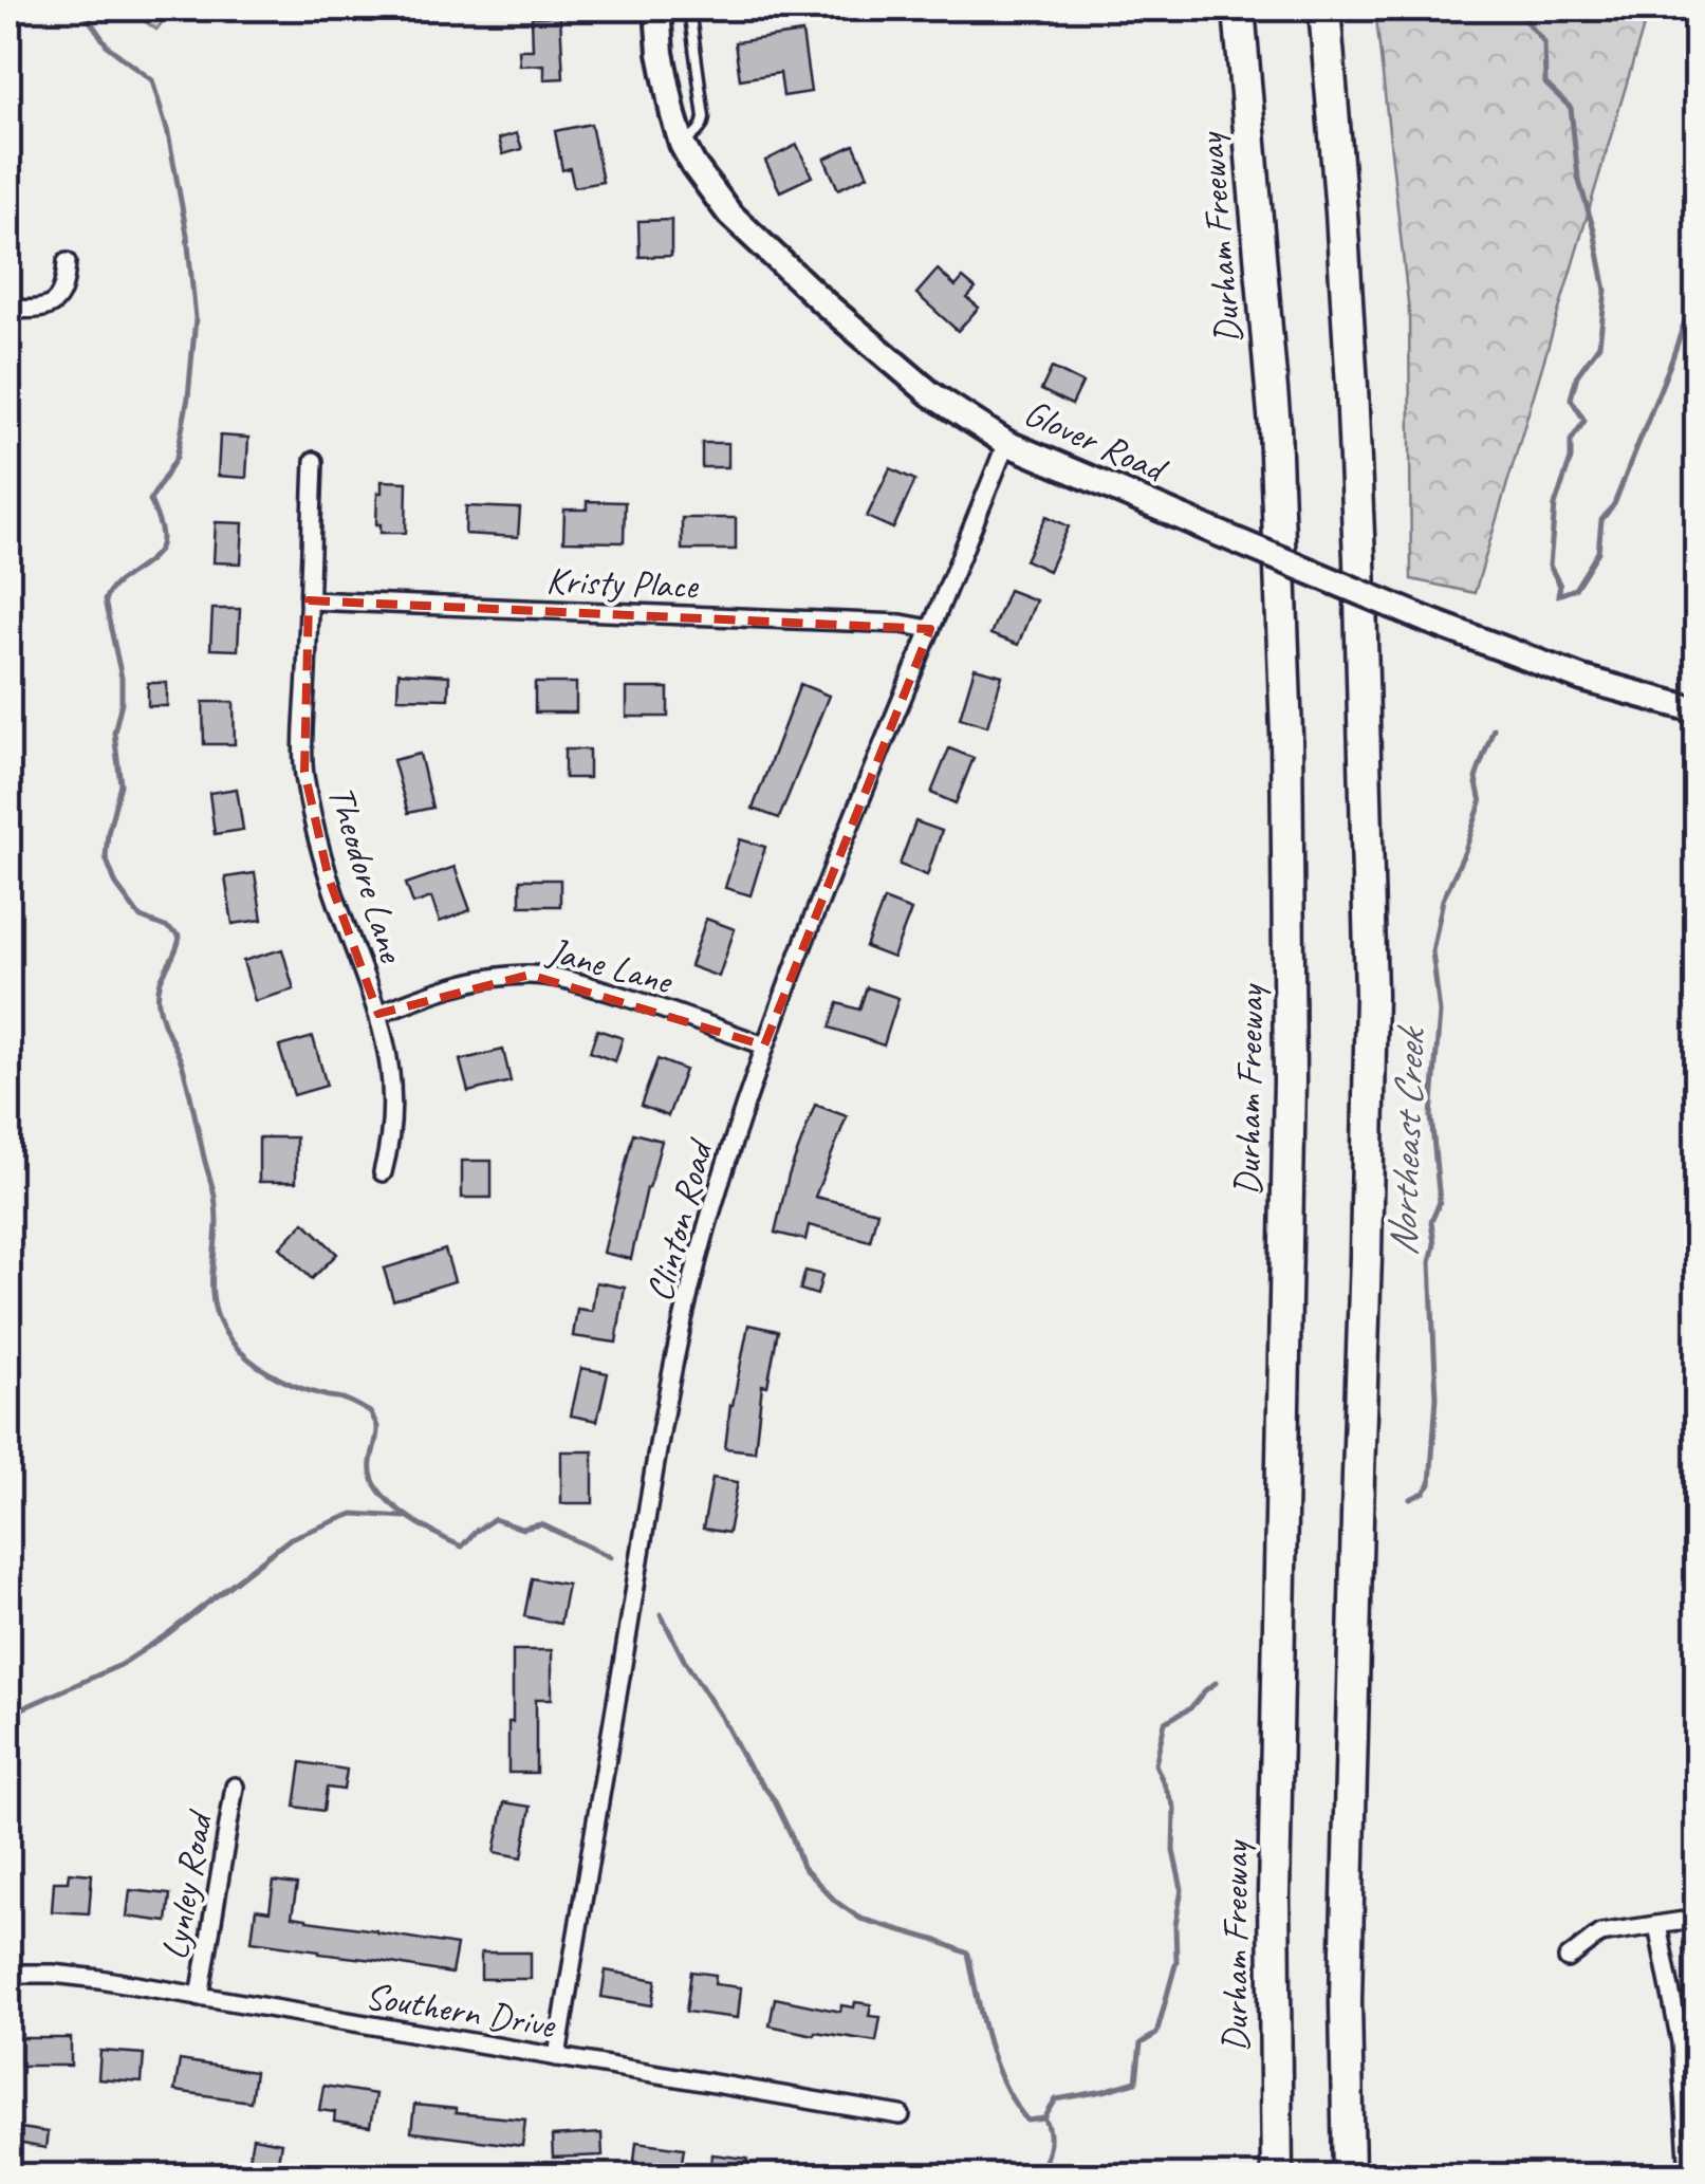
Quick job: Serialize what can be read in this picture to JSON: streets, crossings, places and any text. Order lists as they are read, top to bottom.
{
  "streets": {
    "highway": ["Durham Freeway"],
    "street": [
      "Glover Road",
      "Kristy Place",
      "Theodore Lane",
      "Jane Lane",
      "Clinton Road",
      "Lynley Road",
      "Southern Drive"
    ]
  },
  "crossings": [
    ["Glover Road", "Clinton Road"],
    ["Kristy Place", "Theodore Lane"],
    ["Kristy Place", "Clinton Road"],
    ["Theodore Lane", "Jane Lane"],
    ["Jane Lane", "Clinton Road"],
    ["Clinton Road", "Southern Drive"],
    ["Lynley Road", "Southern Drive"]
  ],
  "water": ["Northeast Creek"]
}
